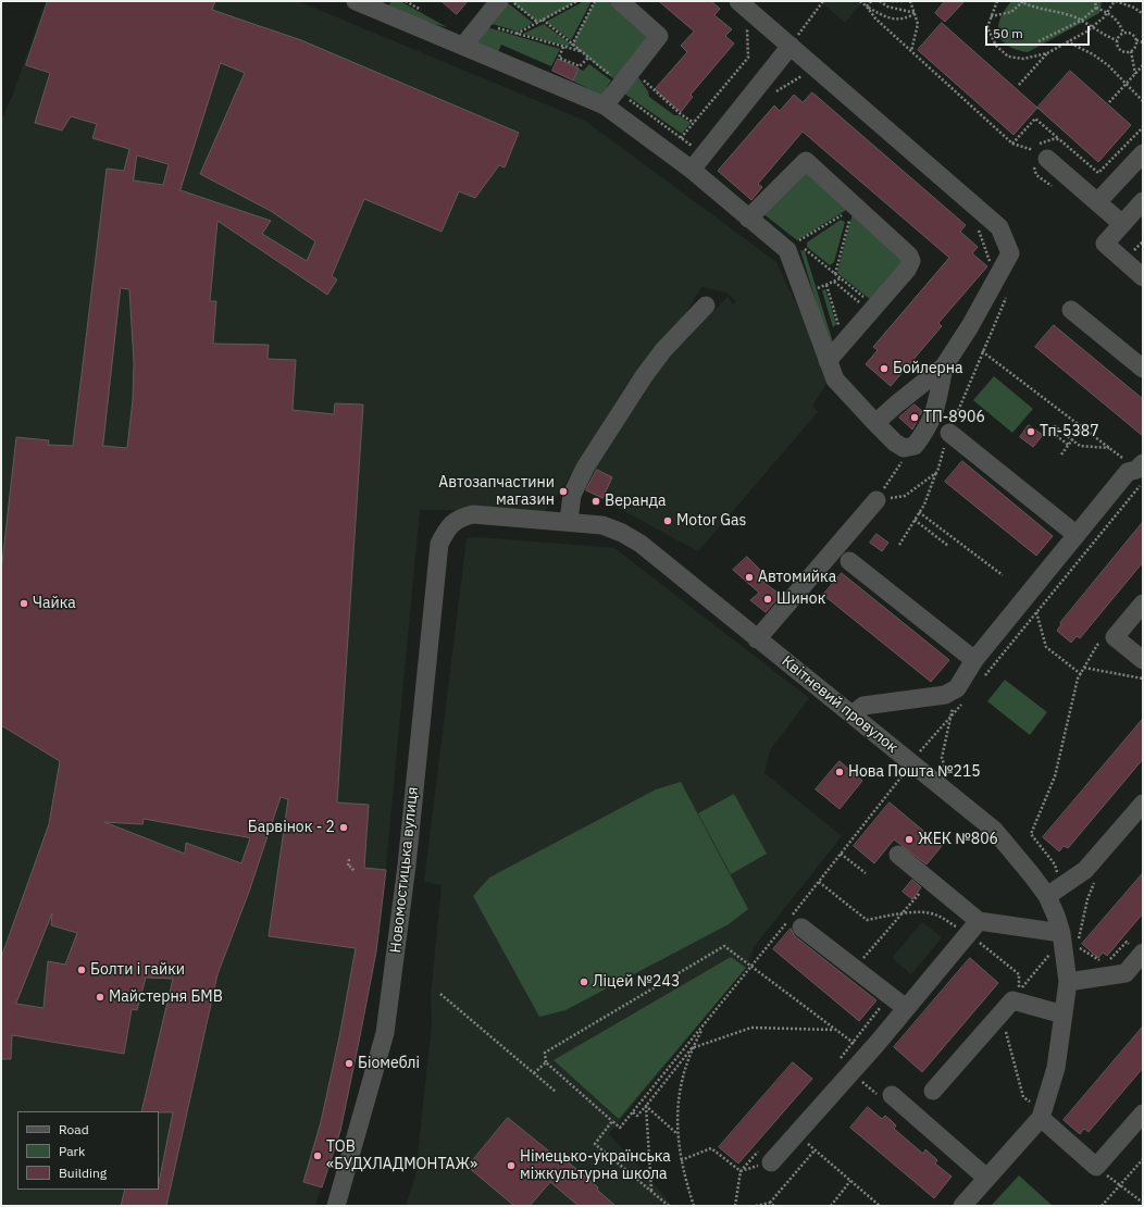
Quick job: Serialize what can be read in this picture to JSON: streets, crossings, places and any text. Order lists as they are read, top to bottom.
{
  "streets": {
    "street": ["Квітневий провулок", "Новомостицька вулиця"]
  },
  "crossings": [
    ["Квітневий провулок", "Новомостицька вулиця"]
  ],
  "places": [
    "Бойлерна",
    "ТП-8906",
    "Тп-5387",
    "Автозапчастини магазин",
    "Веранда",
    "Motor Gas",
    "Автомийка",
    "Шинок",
    "Чайка",
    "Нова Пошта №215",
    "Барвінок - 2",
    "ЖЕК №806",
    "Болти і гайки",
    "Ліцей №243",
    "Майстерня БМВ",
    "Біомеблі",
    "ТОВ «БУДХЛАДМОНТАЖ»",
    "Німецько-українська міжкультурна школа"
  ],
  "legend": ["Road", "Park", "Building"],
  "scale_bar": "50 m"
}
